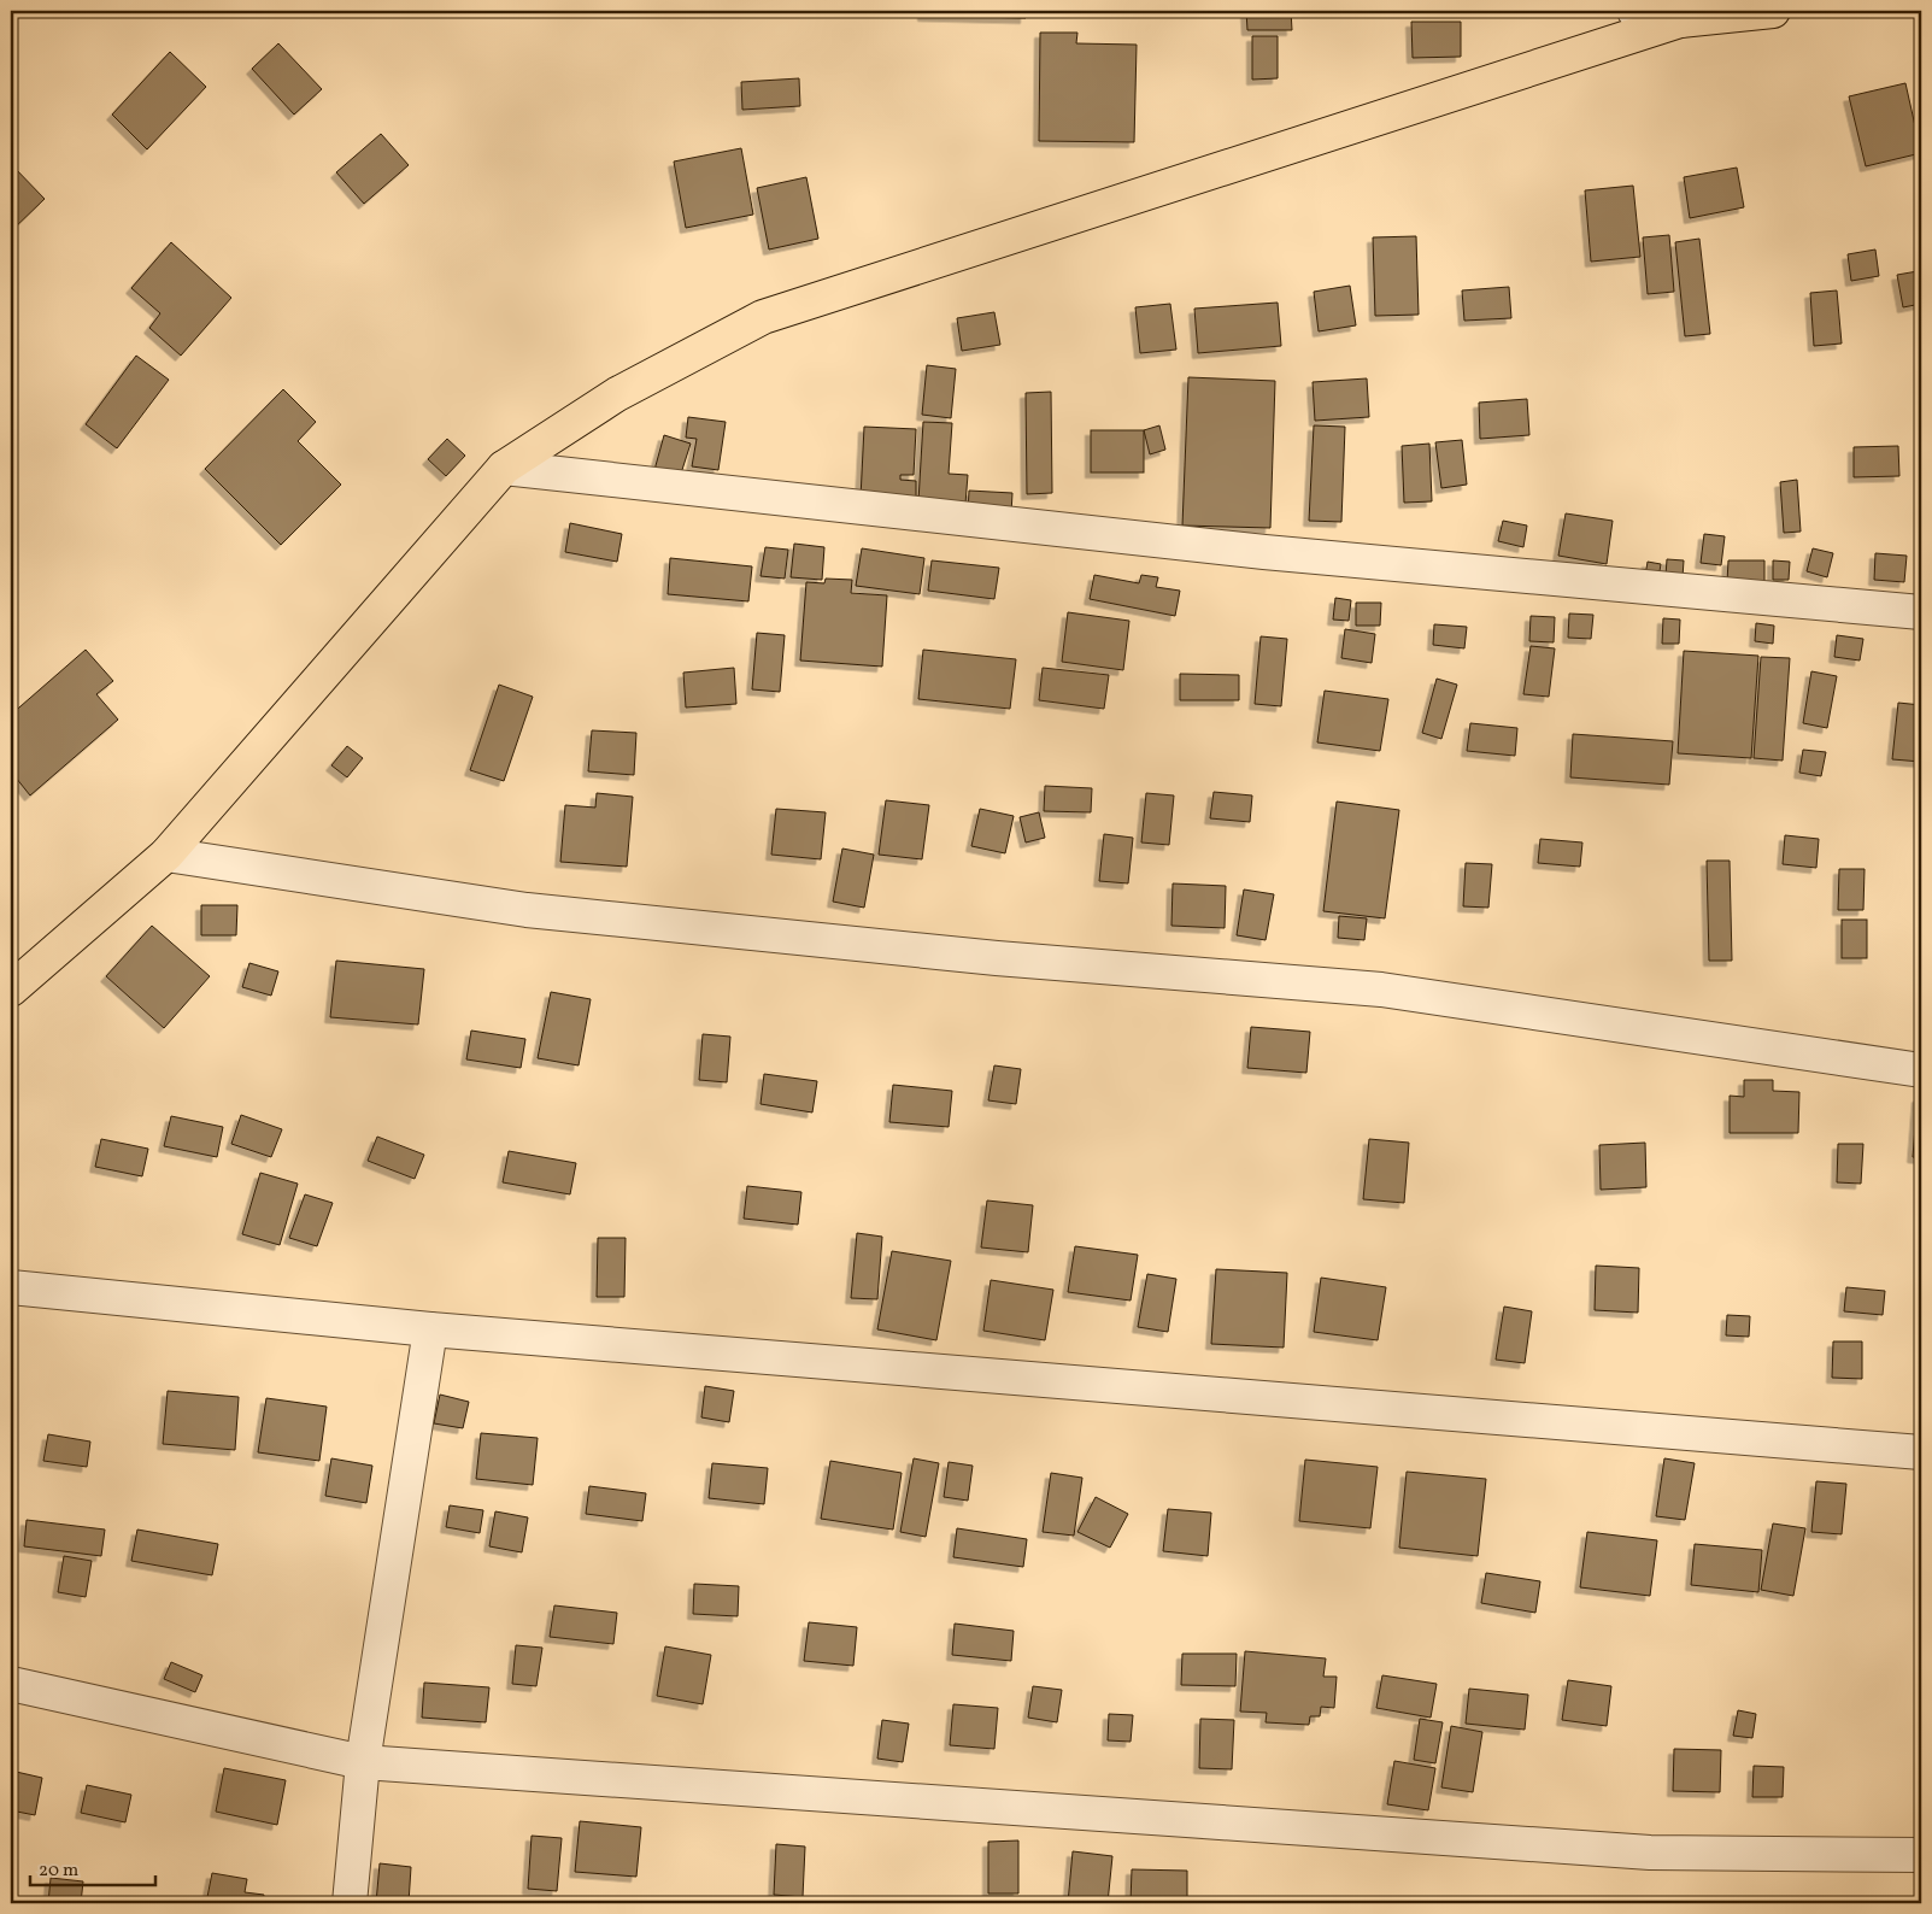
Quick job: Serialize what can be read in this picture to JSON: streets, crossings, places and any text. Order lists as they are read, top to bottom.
{
  "scale_bar": "20 m"
}
